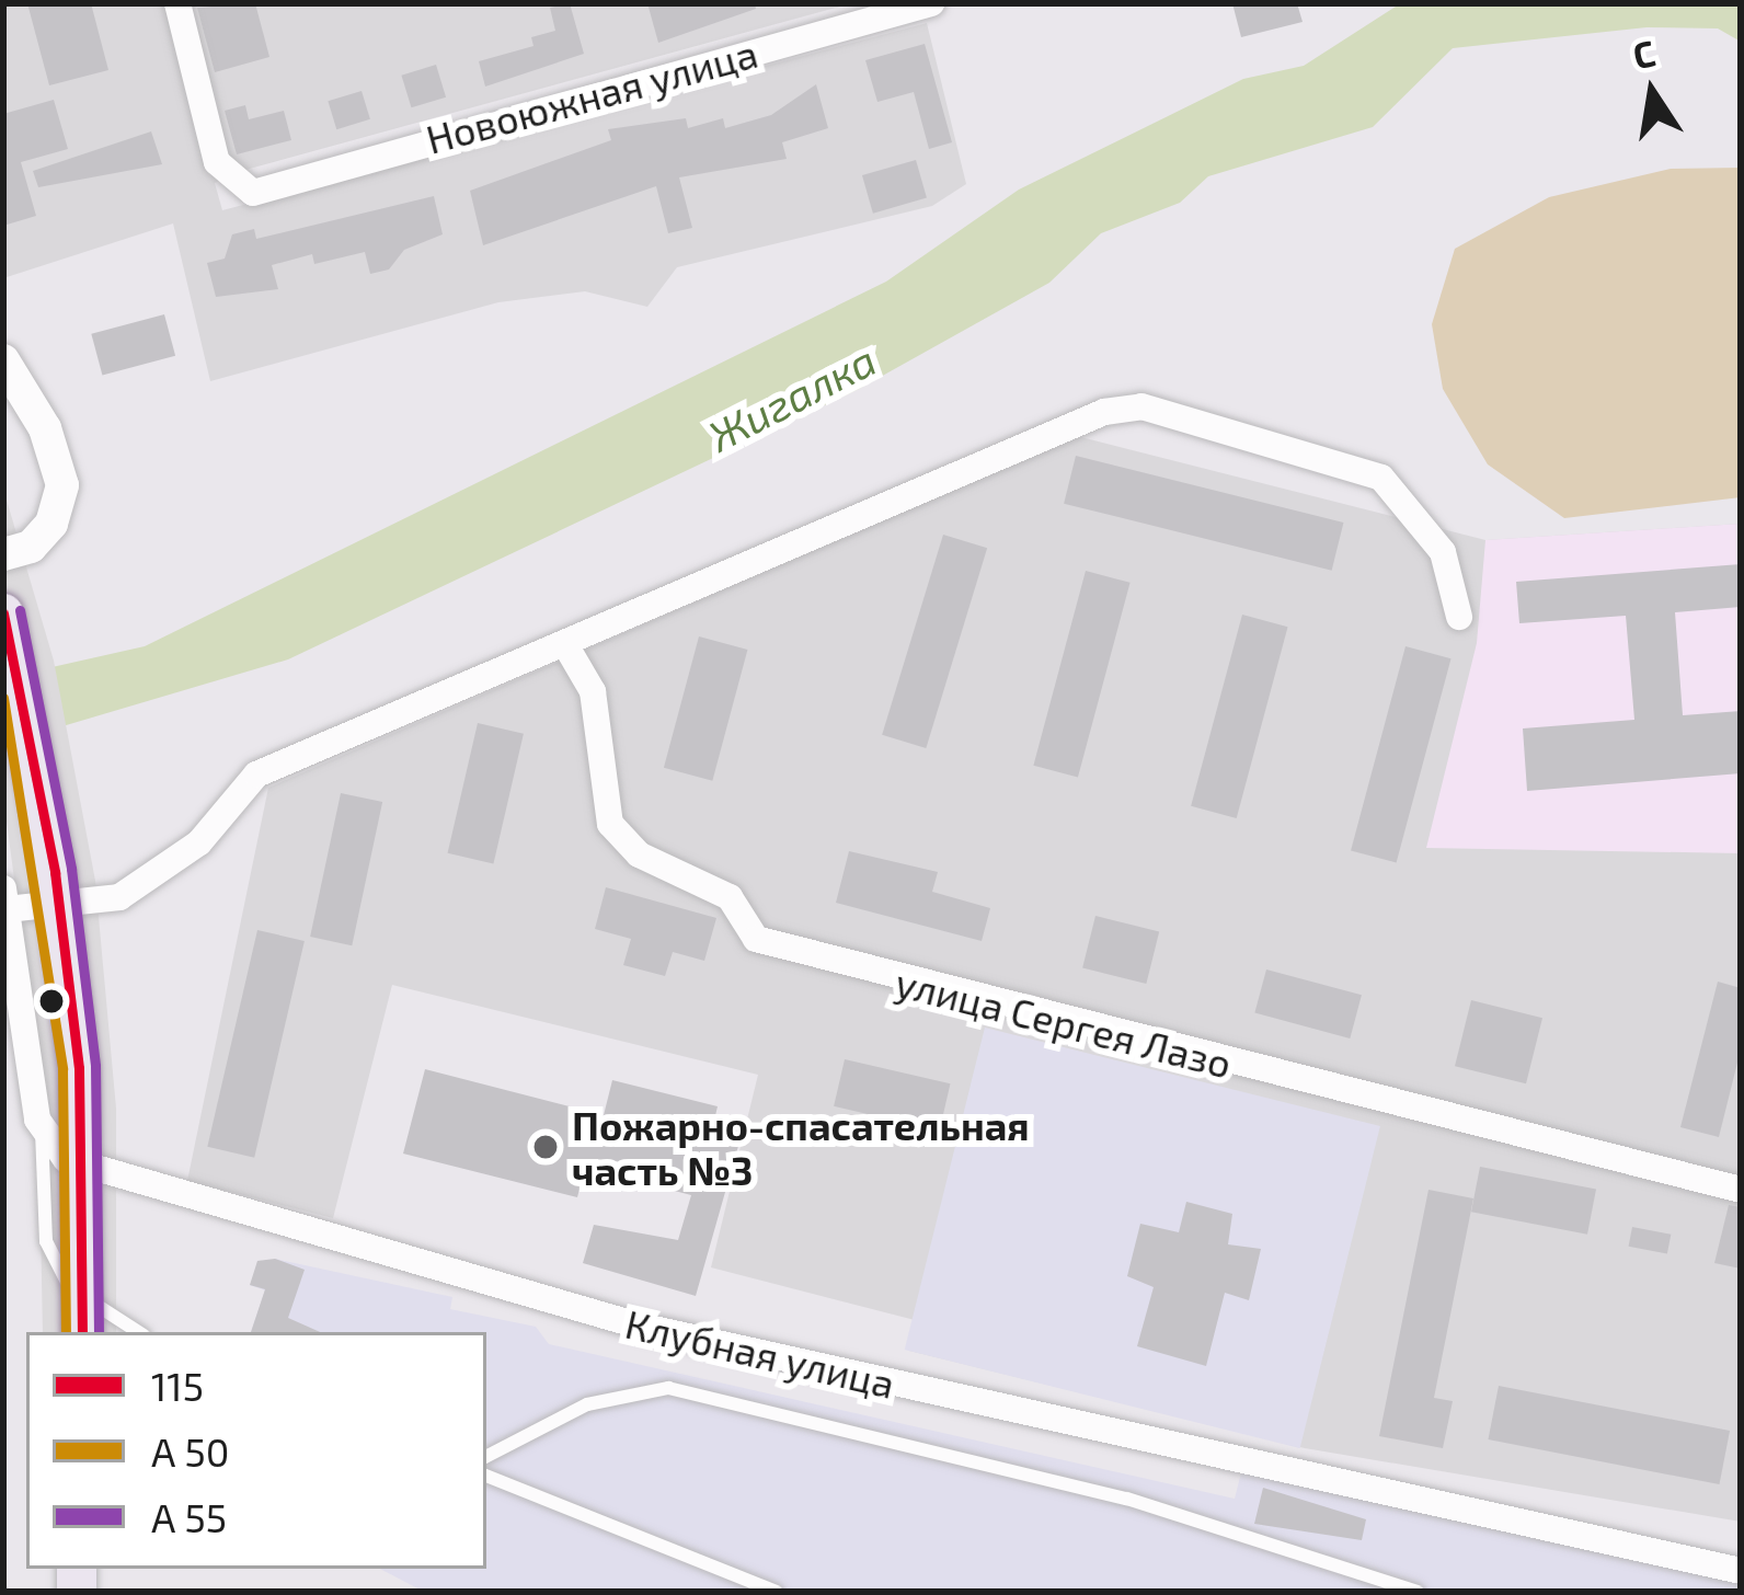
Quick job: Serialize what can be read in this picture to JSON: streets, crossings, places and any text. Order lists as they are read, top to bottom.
{
  "streets": {
    "street": ["Новоюжная улица", "улица Сергея Лазо", "Клубная улица"]
  },
  "water": ["Жигалка"],
  "places": ["Пожарно-спасательная часть №3"],
  "lines": ["transit line 115"],
  "legend": ["115", "А 50", "А 55"],
  "north": "top"
}
